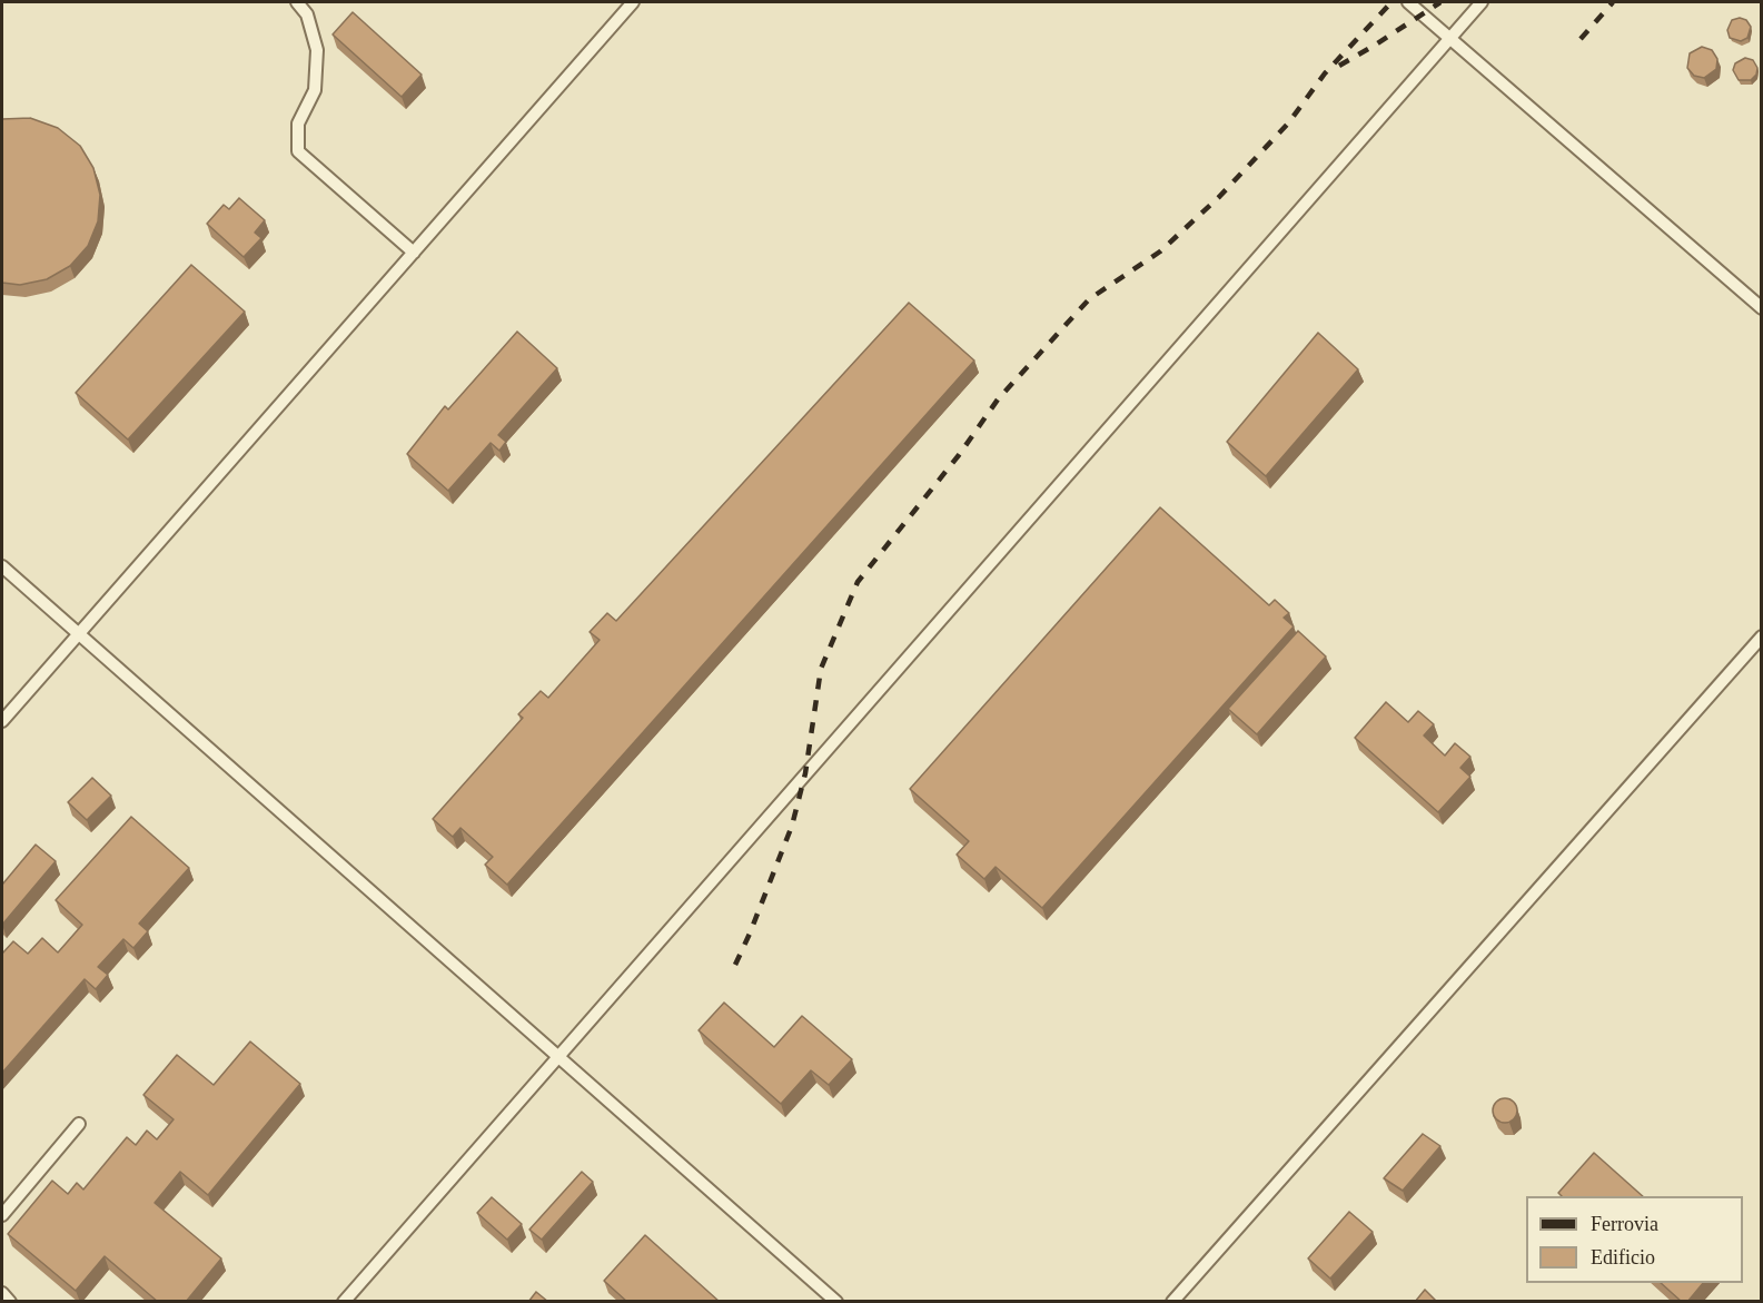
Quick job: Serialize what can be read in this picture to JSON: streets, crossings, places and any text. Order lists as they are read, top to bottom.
{
  "legend": ["Ferrovia", "Edificio"]
}
